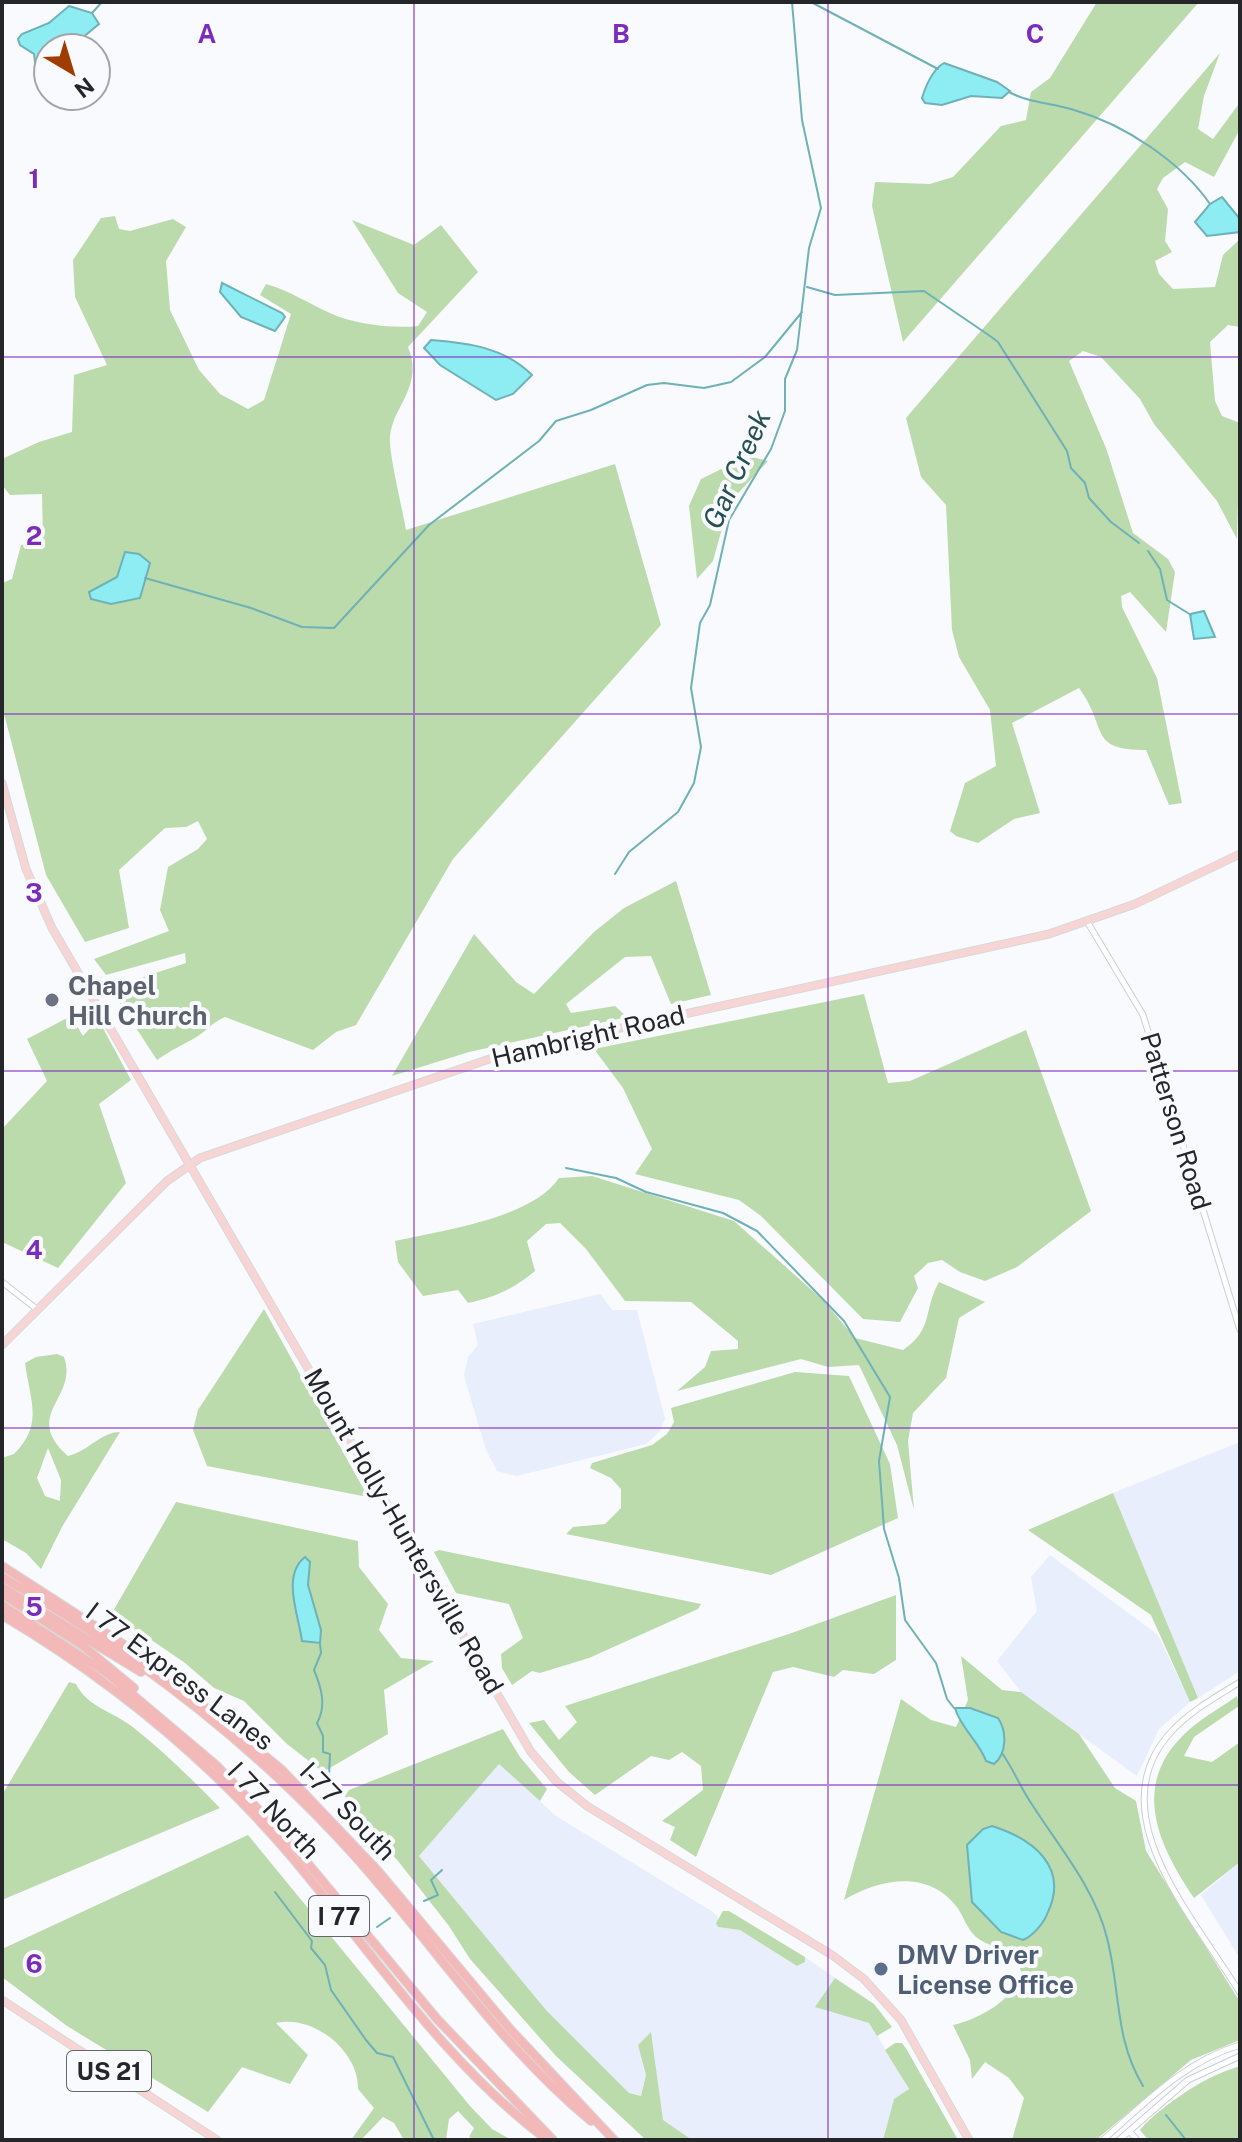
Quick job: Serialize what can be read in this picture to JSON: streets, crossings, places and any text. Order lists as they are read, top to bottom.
{
  "streets": {
    "highway": [
      "I 77 Express Lanes",
      "I 77 North",
      "I-77 South",
      "I 77"
    ],
    "main road": ["Hambright Road", "Mount Holly-Huntersville Road", "US 21"],
    "street": ["Patterson Road"]
  },
  "crossings": [
    ["Hambright Road", "Patterson Road"],
    ["Hambright Road", "Mount Holly-Huntersville Road"],
    ["I 77 Express Lanes", "I-77 South"]
  ],
  "water": ["Gar Creek"],
  "places": ["Chapel Hill Church", "DMV Driver License Office"],
  "north": "bottom right",
  "grid": {
    "columns": ["A", "B", "C"],
    "rows": [
      "1",
      "2",
      "3",
      "4",
      "5",
      "6"
    ]
  }
}
